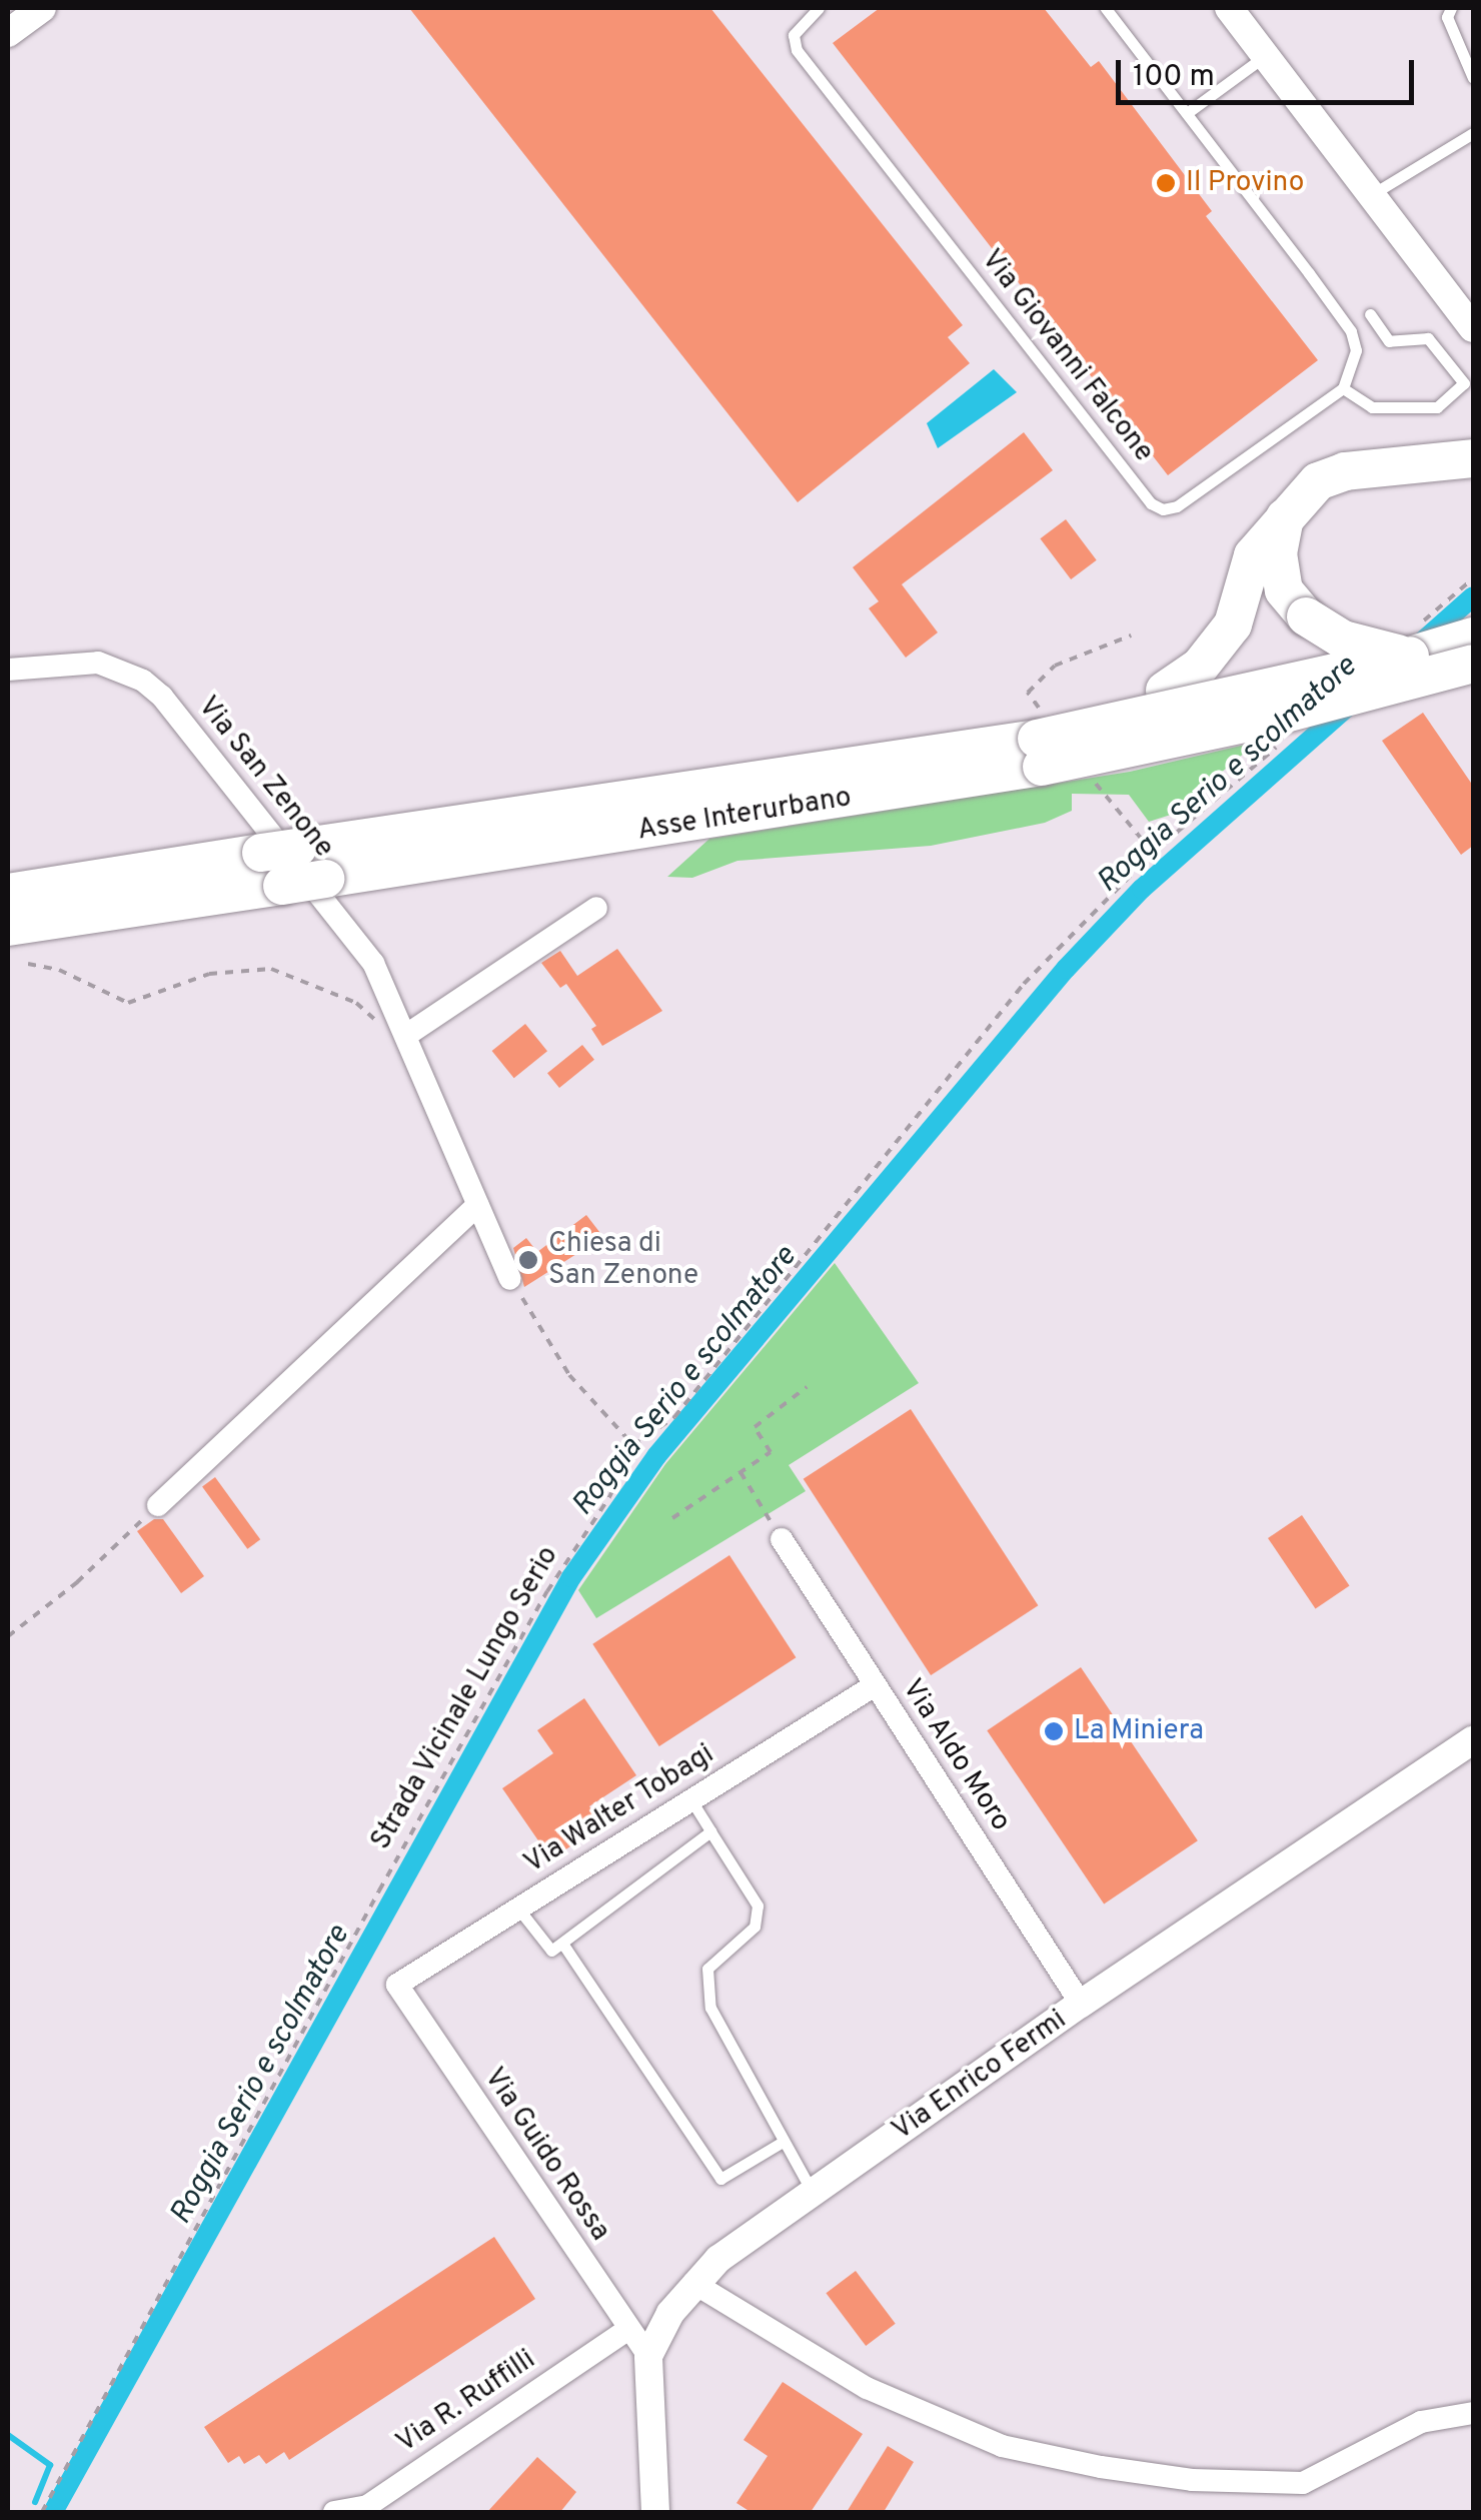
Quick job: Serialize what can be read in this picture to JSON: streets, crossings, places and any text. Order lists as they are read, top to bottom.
{
  "streets": {
    "highway": ["Asse Interurbano"],
    "street": [
      "Via San Zenone",
      "Via Aldo Moro",
      "Via Walter Tobagi",
      "Via Enrico Fermi",
      "Via Guido Rossa",
      "Via R. Ruffilli"
    ],
    "lane": ["Via Giovanni Falcone"],
    "path": ["Strada Vicinale Lungo Serio"]
  },
  "crossings": [
    ["Via Aldo Moro", "Via Walter Tobagi"],
    ["Via Aldo Moro", "Via Enrico Fermi"],
    ["Via Walter Tobagi", "Via Guido Rossa"],
    ["Via Enrico Fermi", "Via Guido Rossa"],
    ["Via Guido Rossa", "Via R. Ruffilli"]
  ],
  "water": ["Roggia Serio e scolmatore"],
  "places": ["Il Provino", "Chiesa di San Zenone", "La Miniera"],
  "scale_bar": "100 m"
}
